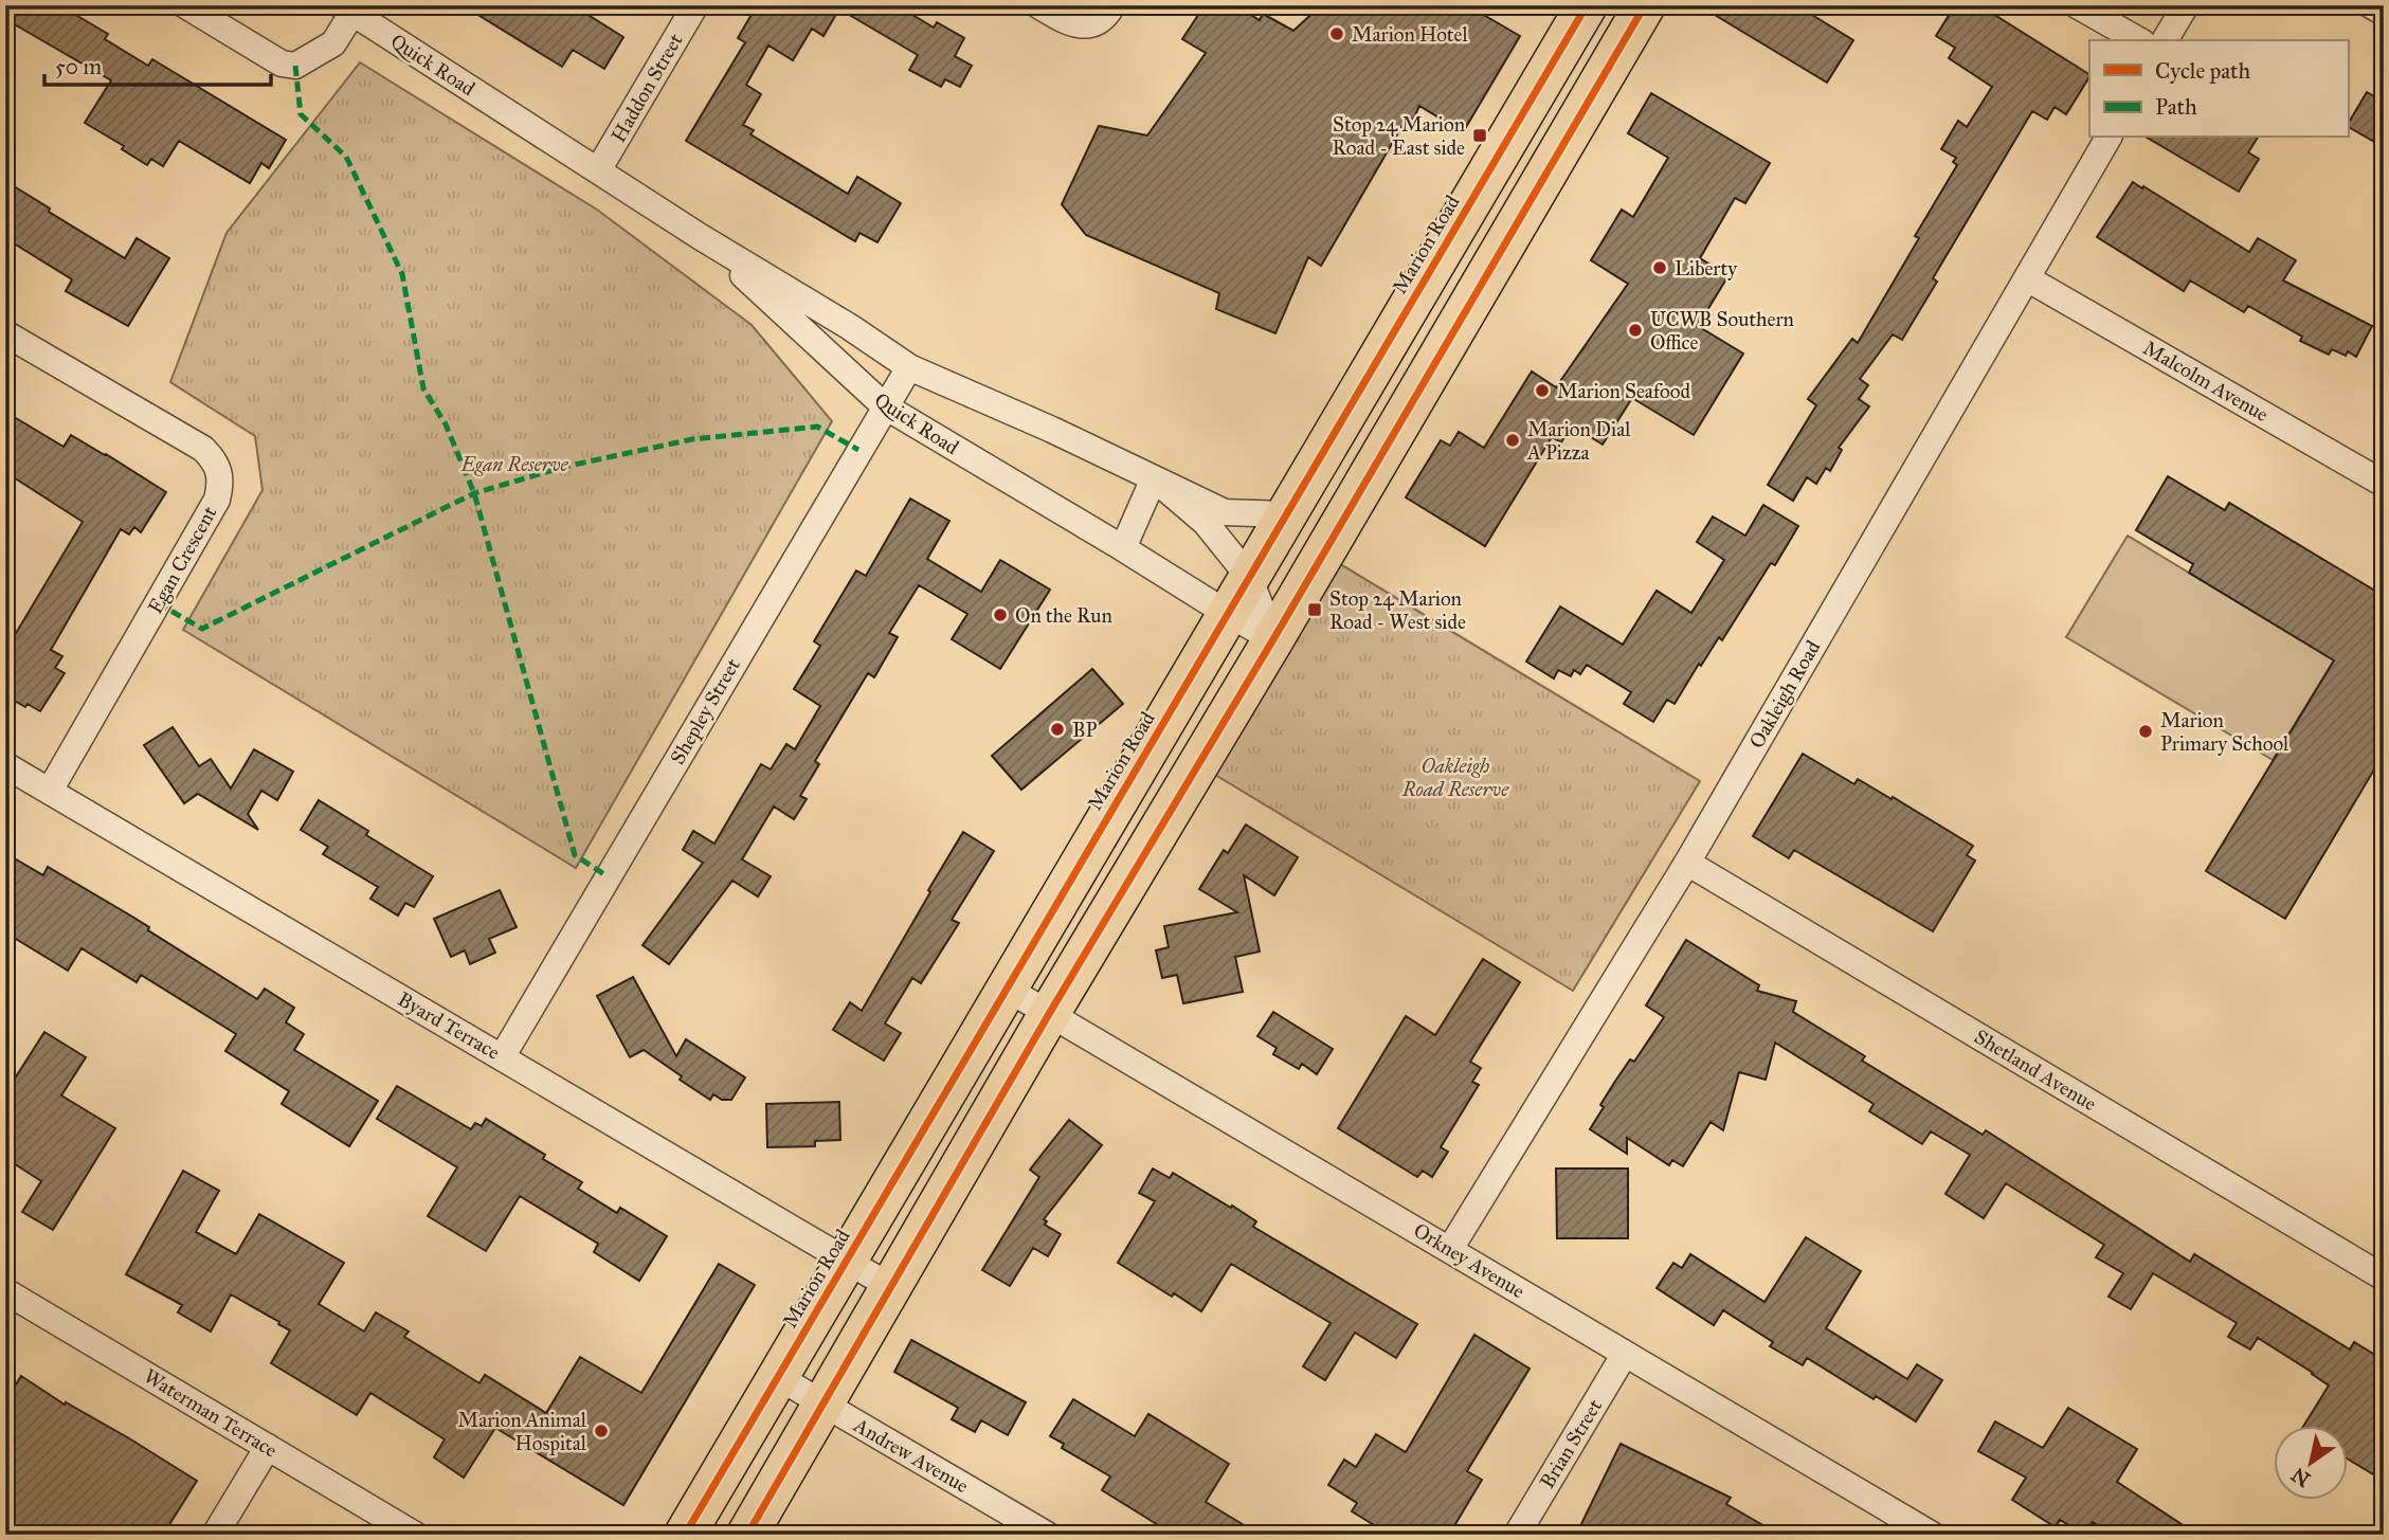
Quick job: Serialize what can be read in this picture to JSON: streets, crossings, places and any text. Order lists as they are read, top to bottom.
{
  "streets": {
    "main road": ["Marion Road"],
    "street": [
      "Quick Road",
      "Haddon Street",
      "Malcolm Avenue",
      "Egan Crescent",
      "Oakleigh Road",
      "Shepley Street",
      "Byard Terrace",
      "Shetland Avenue",
      "Orkney Avenue",
      "Waterman Terrace",
      "Brian Street",
      "Andrew Avenue"
    ]
  },
  "crossings": [
    ["Quick Road", "Haddon Street"],
    ["Quick Road", "Marion Road"],
    ["Quick Road", "Shepley Street"],
    ["Marion Road", "Byard Terrace"],
    ["Marion Road", "Orkney Avenue"],
    ["Marion Road", "Andrew Avenue"],
    ["Malcolm Avenue", "Oakleigh Road"],
    ["Egan Crescent", "Byard Terrace"],
    ["Oakleigh Road", "Shetland Avenue"],
    ["Oakleigh Road", "Orkney Avenue"],
    ["Shepley Street", "Byard Terrace"],
    ["Orkney Avenue", "Brian Street"]
  ],
  "parks": ["Egan Reserve", "Oakleigh Road Reserve"],
  "places": {
    "other": [
      "Marion Hotel",
      "Liberty",
      "UCWB Southern Office",
      "Marion Seafood",
      "Marion Dial A Pizza",
      "On the Run",
      "BP",
      "Marion Primary School",
      "Marion Animal Hospital"
    ],
    "transit": ["Stop 24 Marion Road - East side", "Stop 24 Marion Road - West side"]
  },
  "legend": ["Cycle path", "Path"],
  "scale_bar": "50 m",
  "north": "bottom left"
}
